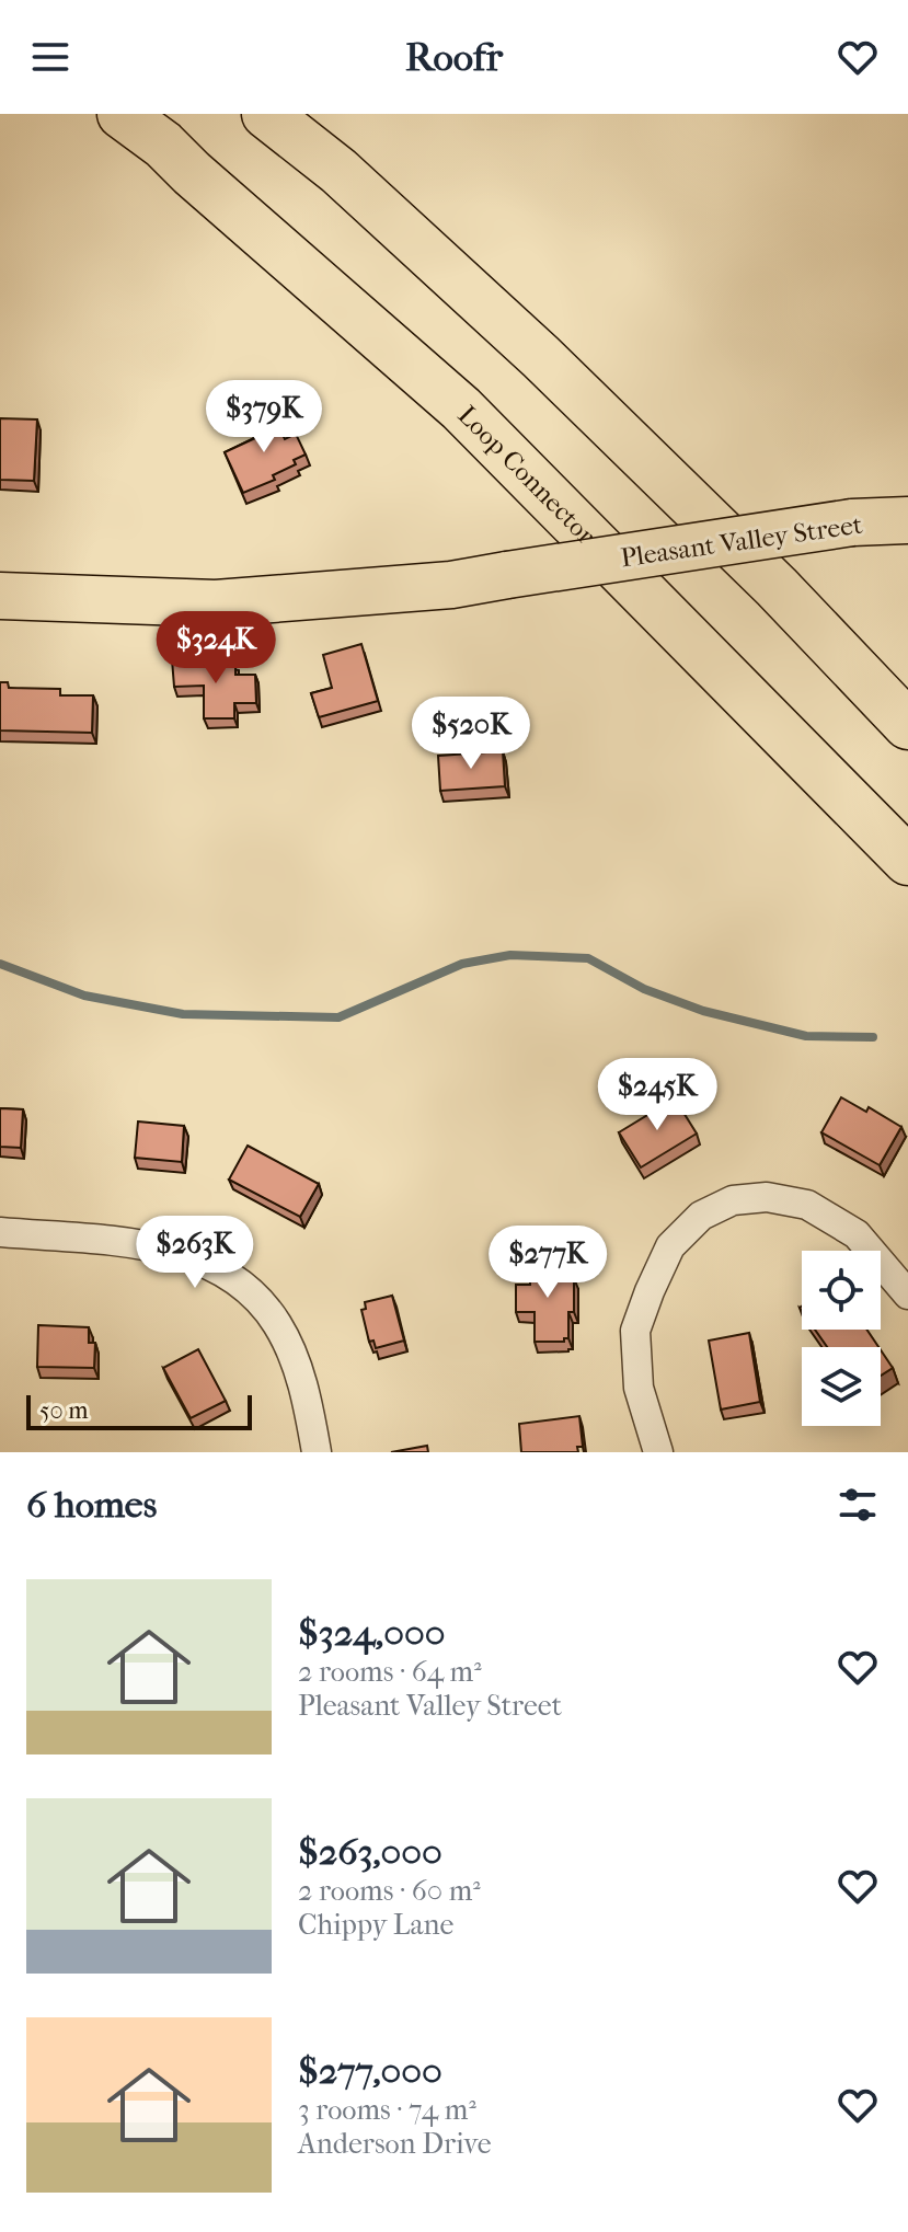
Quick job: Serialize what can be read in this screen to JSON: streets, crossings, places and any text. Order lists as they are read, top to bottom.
{
  "streets": {
    "highway": ["Loop Connector"],
    "main road": ["Pleasant Valley Street"]
  },
  "scale_bar": "50 m",
  "page": {
    "header": "Roofr",
    "price": [
      "$379K",
      "$324K",
      "$520K",
      "$245K",
      "$263K",
      "$277K"
    ],
    "scale": "50 m",
    "heading": "6 homes",
    "list": [
      {
        "name": "$324,000",
        "note": "2 rooms · 64 m² · Pleasant Valley Street"
      },
      {
        "name": "$263,000",
        "note": "2 rooms · 60 m² · Chippy Lane"
      },
      {
        "name": "$277,000",
        "note": "3 rooms · 74 m² · Anderson Drive"
      }
    ]
  }
}
